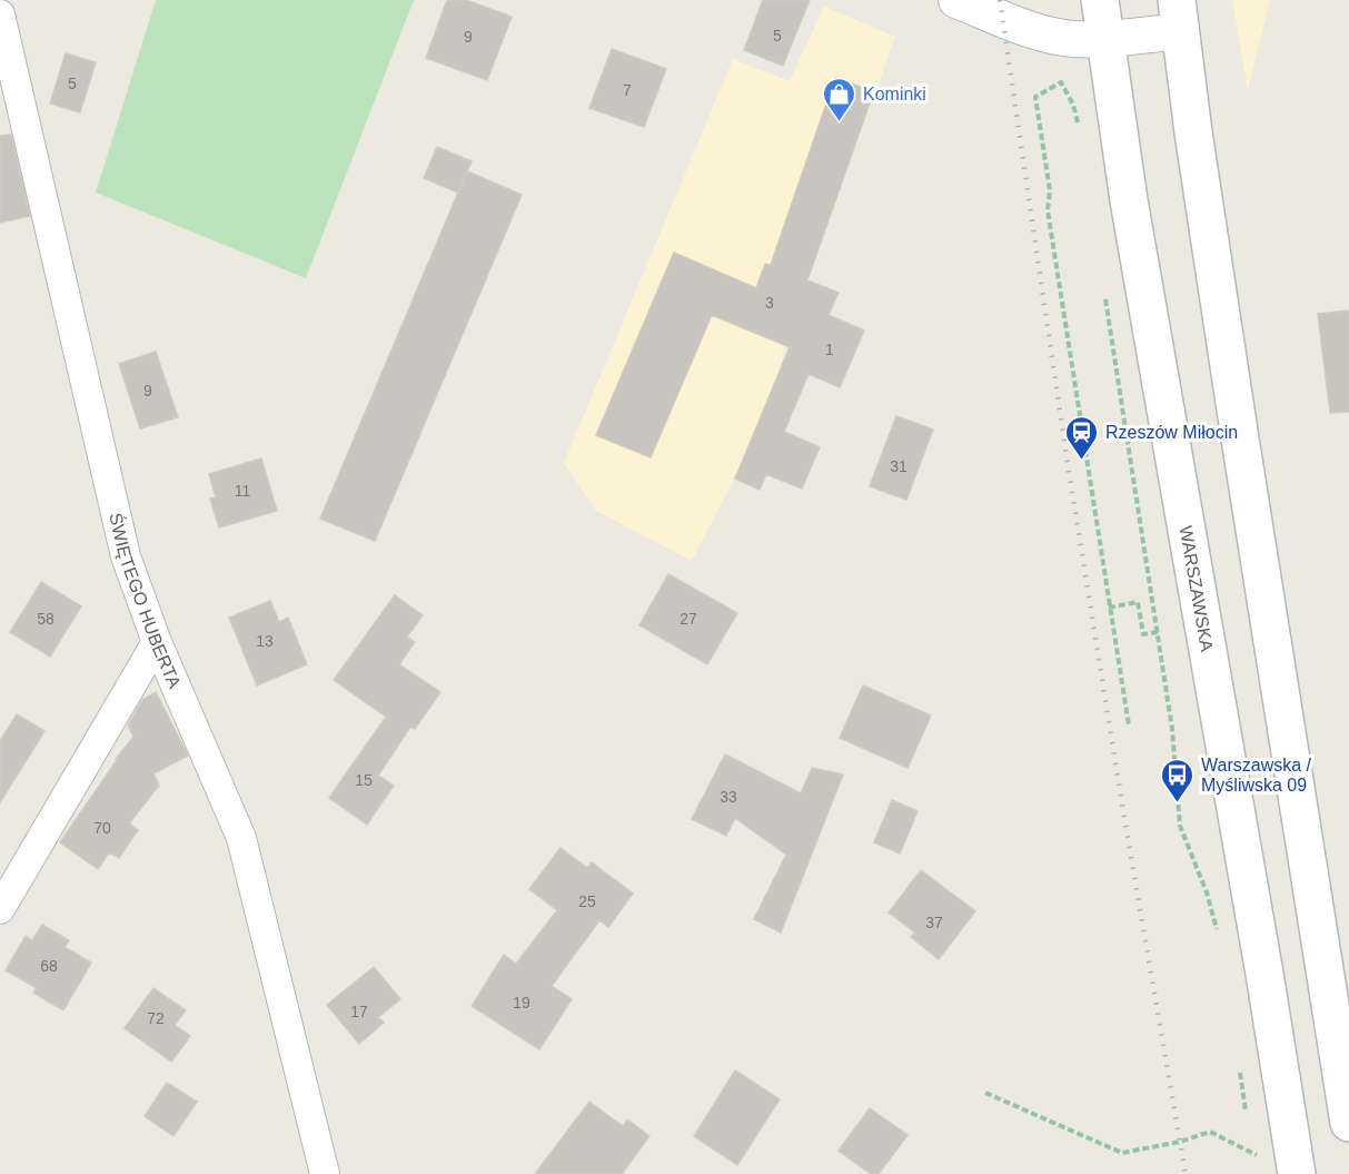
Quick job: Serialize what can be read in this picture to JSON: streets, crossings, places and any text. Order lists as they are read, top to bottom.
{
  "streets": {
    "main road": ["WARSZAWSKA"],
    "street": ["ŚWIĘTEGO HUBERTA"]
  },
  "places": {
    "shop": ["Kominki"],
    "station": ["Rzeszów Miłocin"],
    "bus stop": ["Warszawska / Myśliwska 09"]
  },
  "house_numbers": [
    "5",
    "9",
    "5",
    "7",
    "3",
    "1",
    "9",
    "31",
    "11",
    "58",
    "27",
    "13",
    "15",
    "33",
    "70",
    "25",
    "37",
    "68",
    "19",
    "17",
    "72"
  ]
}
